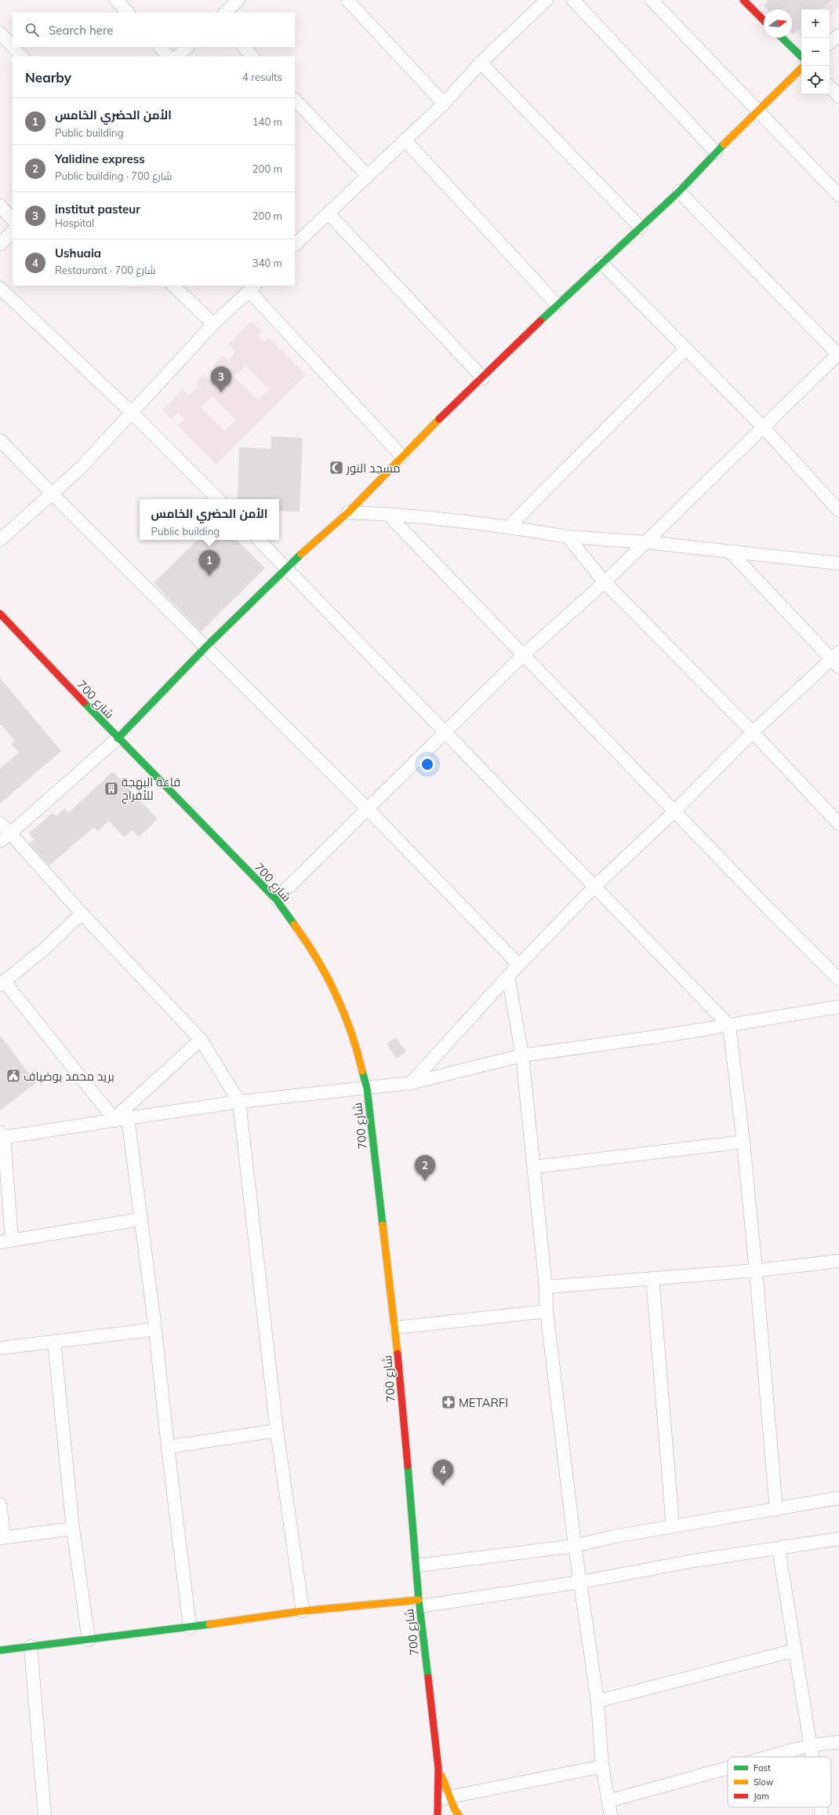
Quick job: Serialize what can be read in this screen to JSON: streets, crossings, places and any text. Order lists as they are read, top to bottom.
{
  "streets": {
    "street": ["شارع 700"]
  },
  "places": {
    "mosque": ["مسجد النور"],
    "building": ["قاعة البهجة للأفراح"],
    "public building": ["بريد محمد بوضياف"],
    "pharmacy": ["METARFI"]
  },
  "legend": ["Fast", "Slow", "Jam"],
  "north": "right",
  "page": {
    "map_buttons": ["+", "−"],
    "search": "Search here",
    "heading": ["Nearby", "4 results"],
    "list": [
      {
        "mark": "1",
        "name": "الأمن الحضري الخامس",
        "note": "Public building",
        "value": "140 m"
      },
      {
        "mark": "2",
        "name": "Yalidine express",
        "note": "Public building · شارع 700",
        "value": "200 m"
      },
      {
        "mark": "3",
        "name": "institut pasteur",
        "note": "Hospital",
        "value": "200 m"
      },
      {
        "mark": "4",
        "name": "Ushuaia",
        "note": "Restaurant · شارع 700",
        "value": "340 m"
      }
    ],
    "pins": [
      "3",
      "1",
      "2",
      "4"
    ],
    "popup": ["الأمن الحضري الخامس", "Public building"]
  }
}
